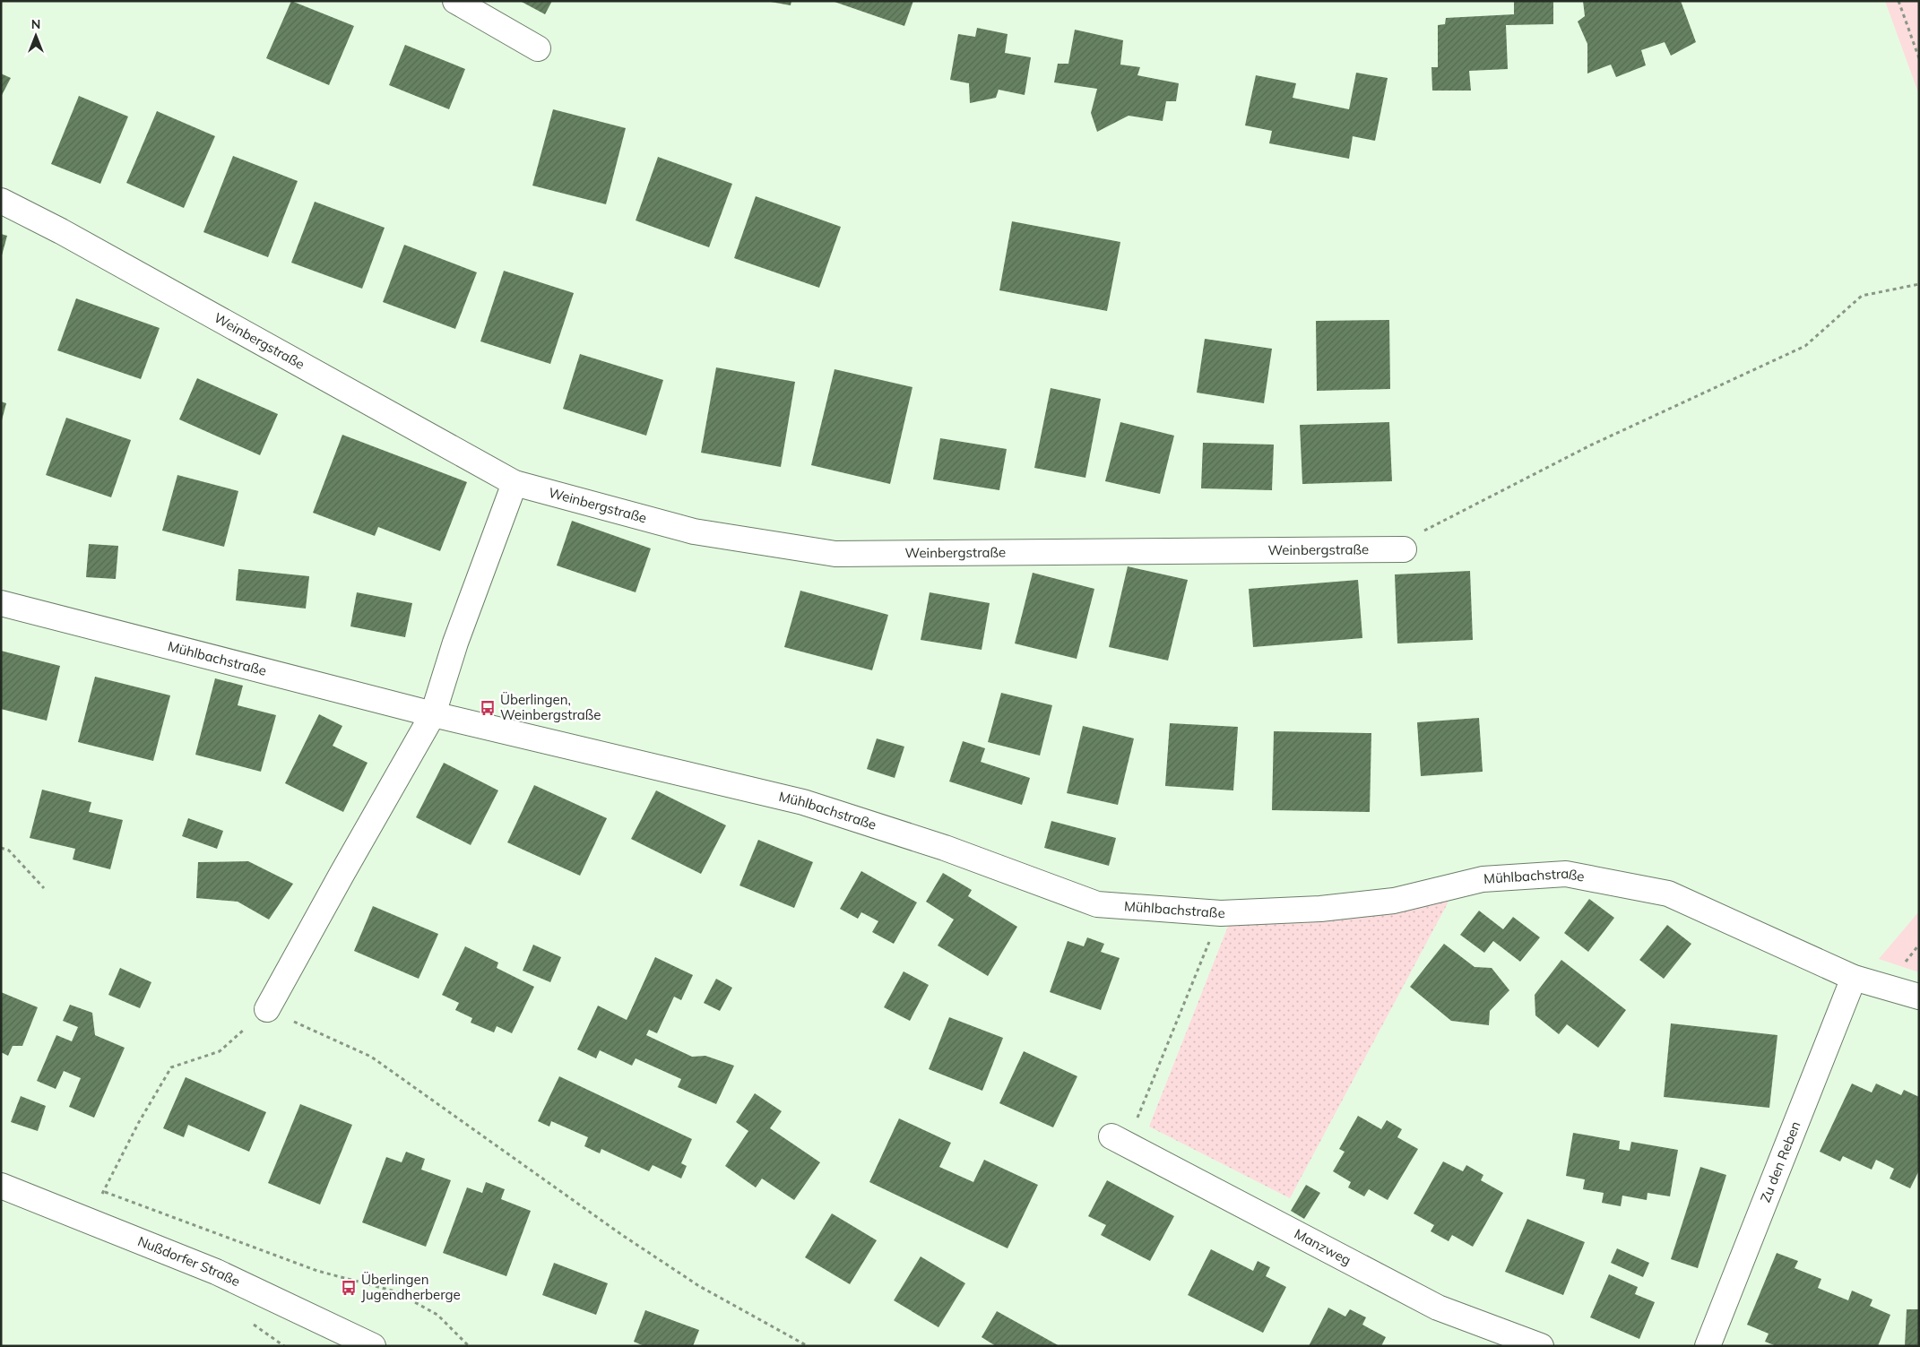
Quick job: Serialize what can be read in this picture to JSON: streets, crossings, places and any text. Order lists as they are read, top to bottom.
{
  "streets": {
    "street": [
      "Weinbergstraße",
      "Mühlbachstraße",
      "Zu den Reben",
      "Manzweg",
      "Nußdorfer Straße"
    ]
  },
  "crossings": [
    ["Mühlbachstraße", "Zu den Reben"]
  ],
  "places": {
    "bus stop": ["Überlingen, Weinbergstraße", "Überlingen Jugendherberge"]
  },
  "north": "top"
}
